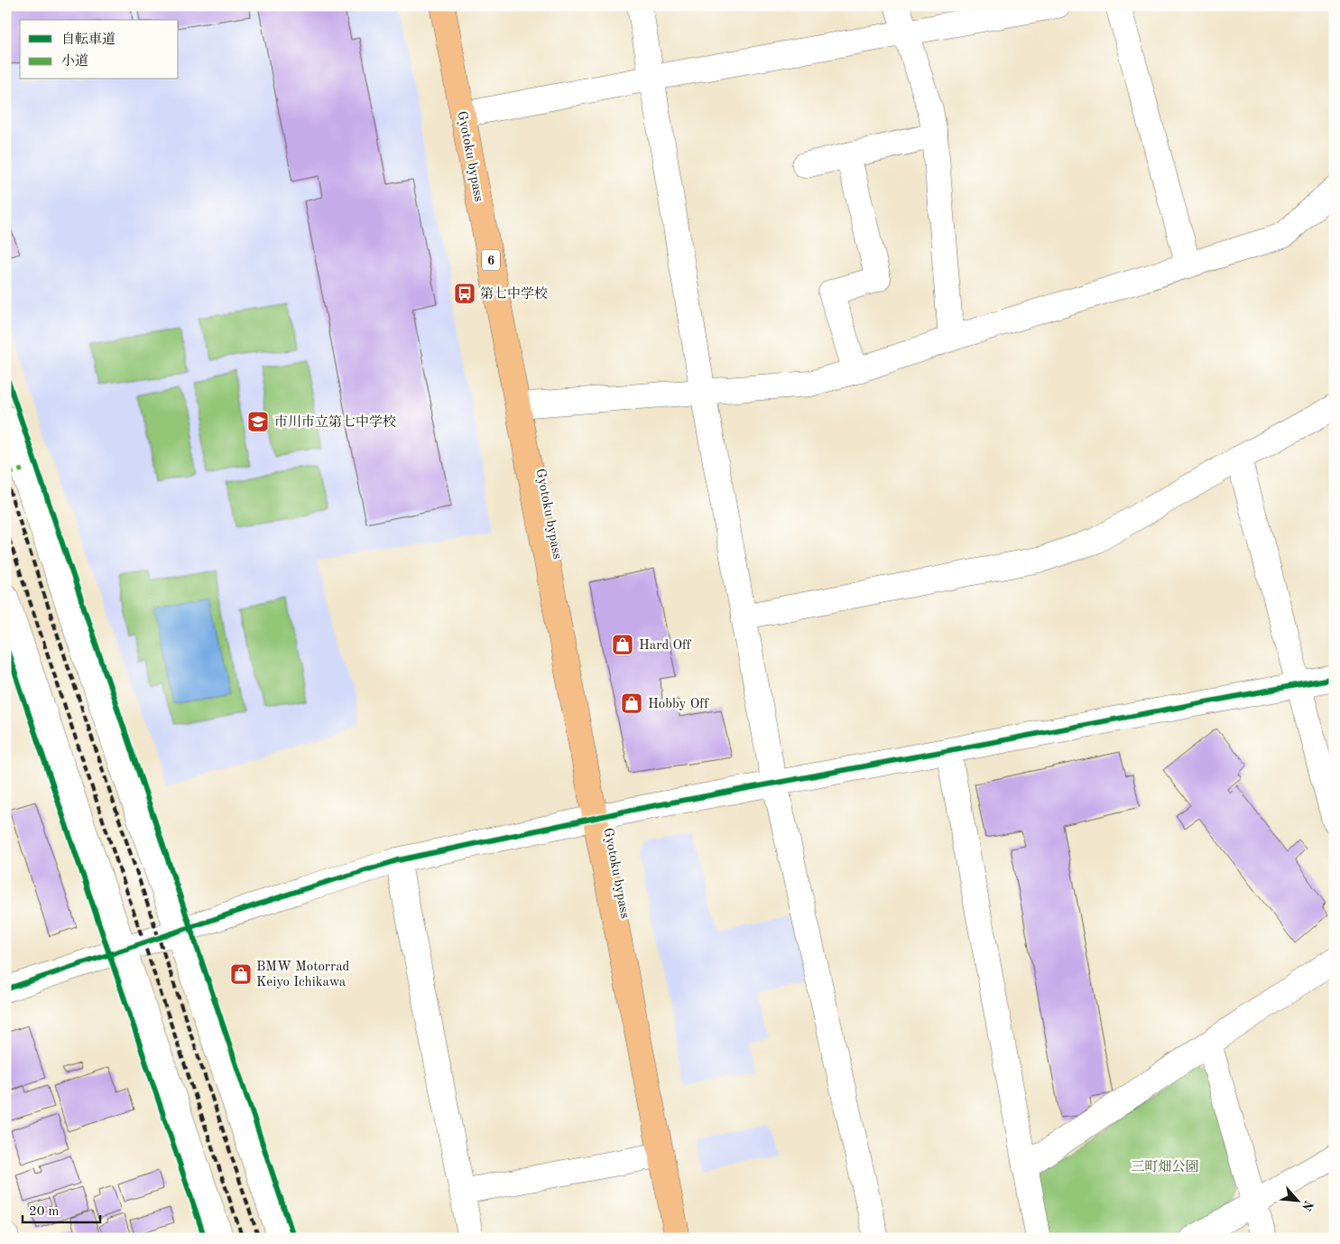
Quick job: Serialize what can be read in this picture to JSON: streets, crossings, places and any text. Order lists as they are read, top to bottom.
{
  "streets": {
    "main road": ["Gyotoku bypass", "6"]
  },
  "parks": ["三町畑公園"],
  "places": {
    "bus stop": ["第七中学校"],
    "school or university": ["市川市立第七中学校"],
    "shop": ["Hard Off", "Hobby Off", "BMW Motorrad Keiyo Ichikawa"]
  },
  "legend": ["自転車道", "小道"],
  "scale_bar": "20 m",
  "north": "bottom right"
}
